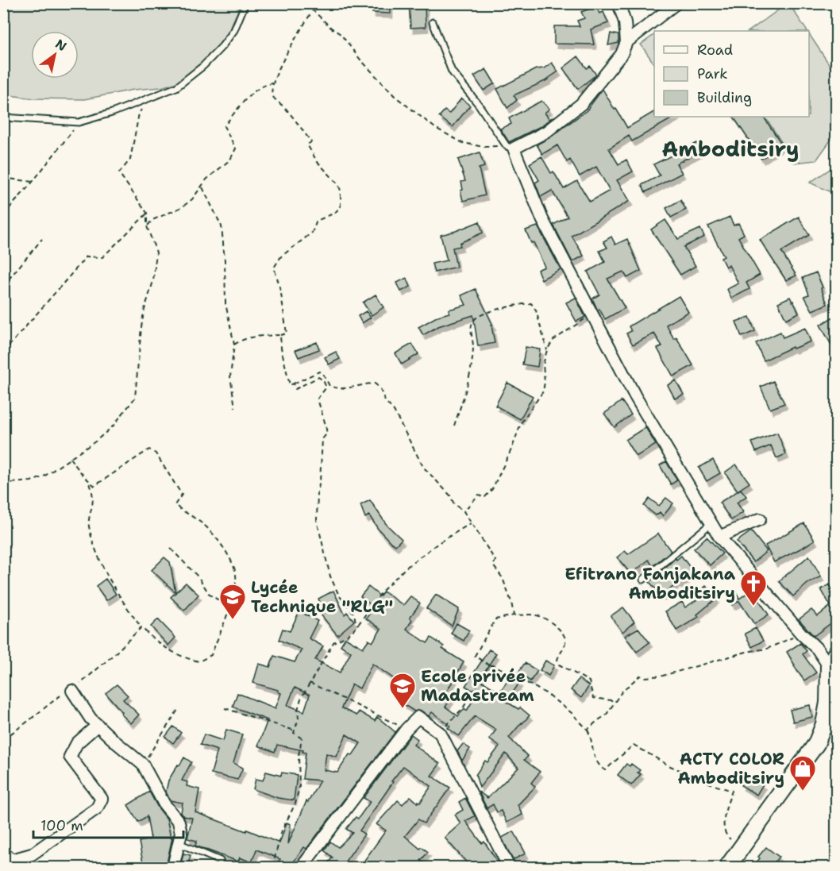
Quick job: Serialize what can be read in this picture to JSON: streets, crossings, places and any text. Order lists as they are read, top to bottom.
{
  "districts": ["Amboditsiry"],
  "places": {
    "church": ["Efitrano Fanjakana Amboditsiry"],
    "school or university": ["Lycée Technique \"RLG\"", "Ecole privée Madastream"],
    "shop": ["ACTY COLOR Amboditsiry"]
  },
  "legend": ["Road", "Park", "Building"],
  "scale_bar": "100 m",
  "north": "top right"
}
